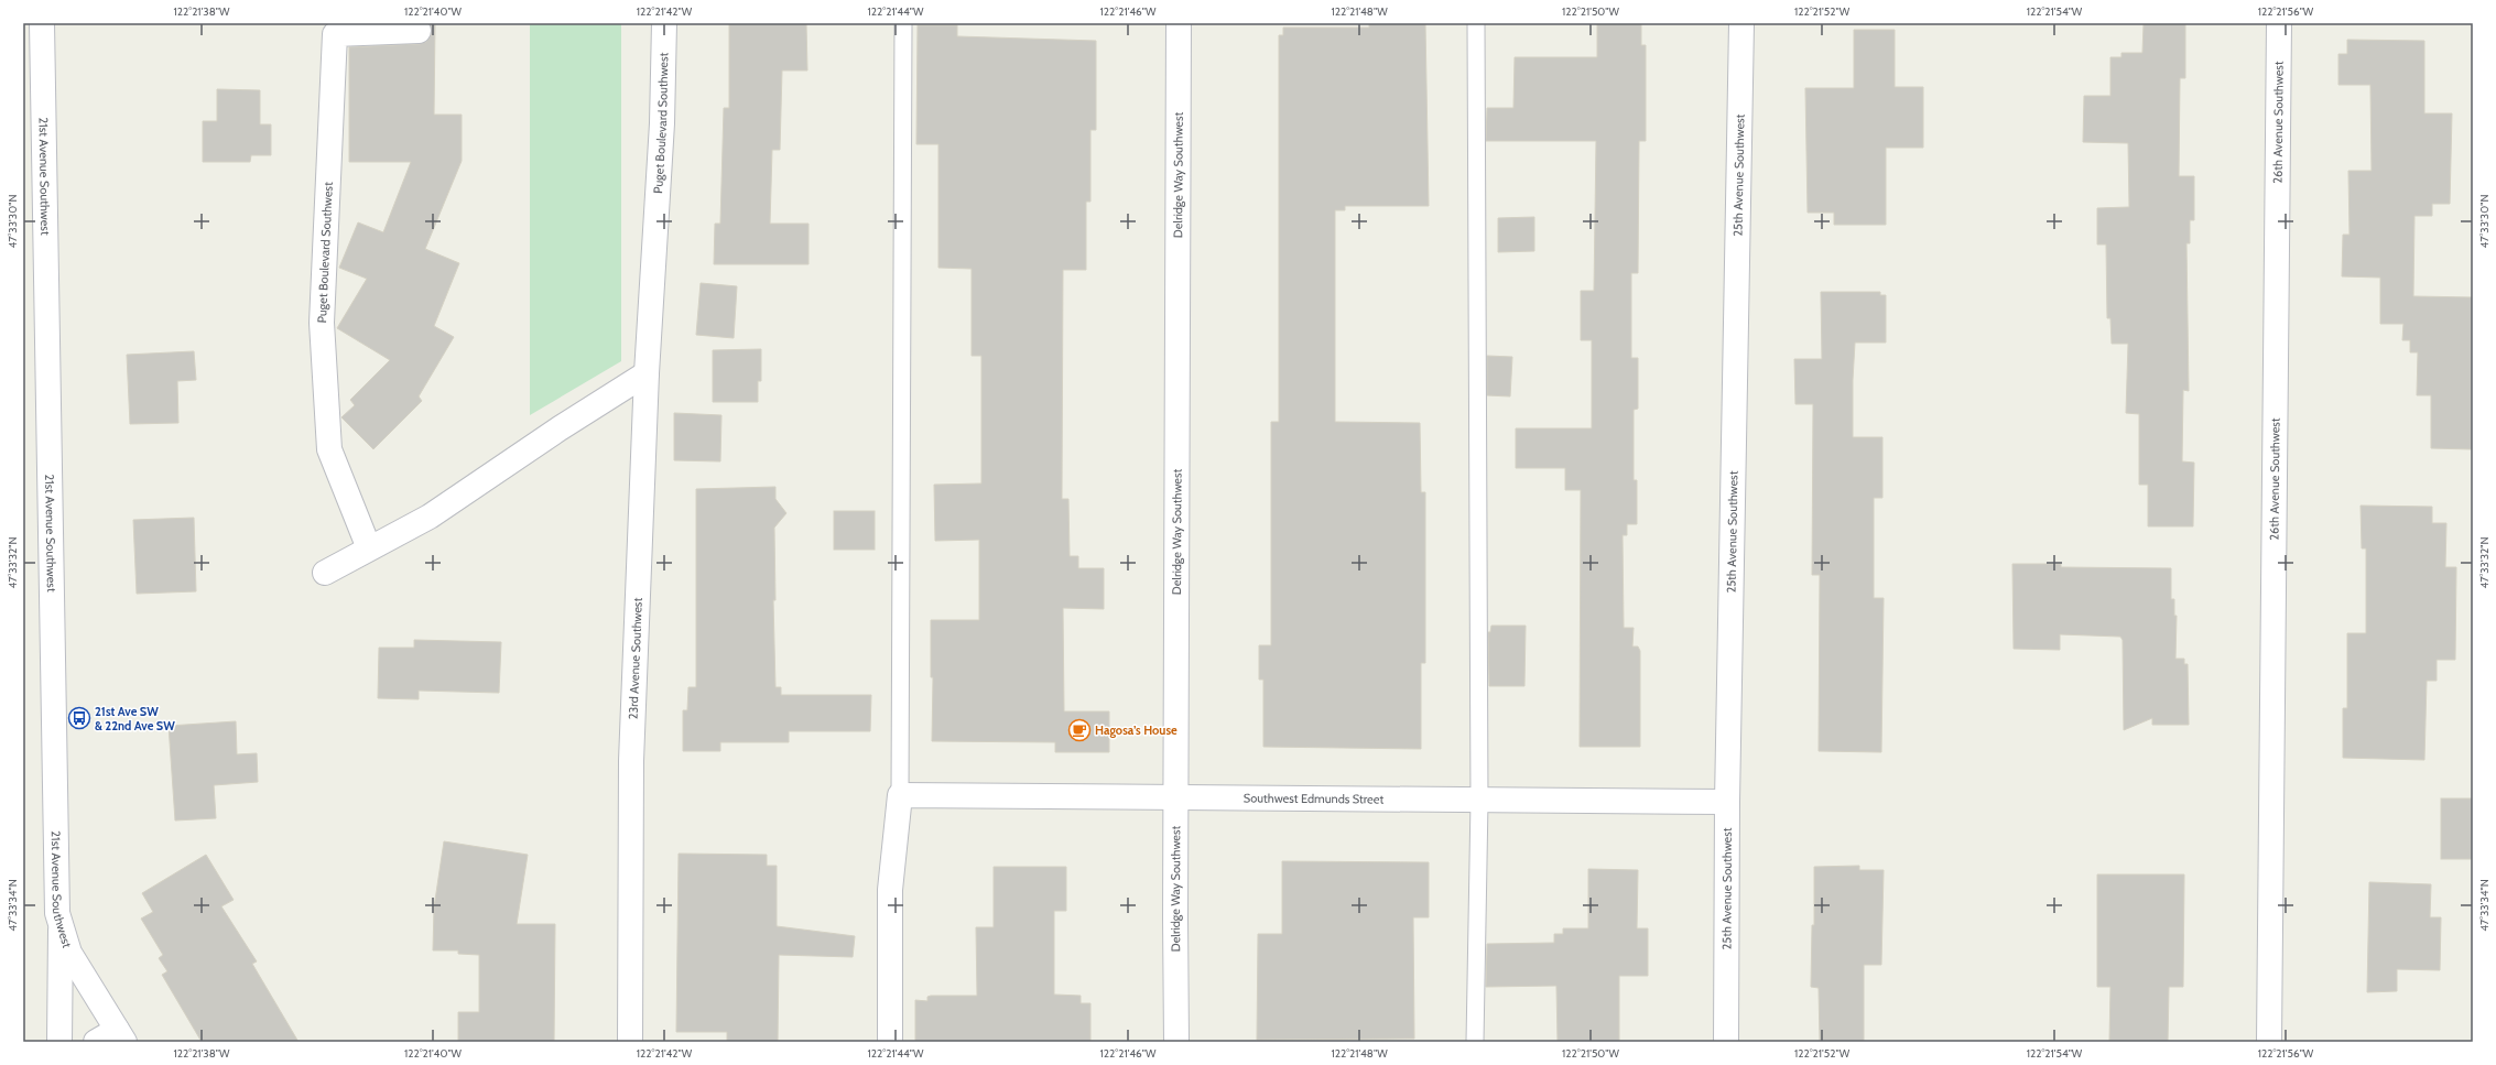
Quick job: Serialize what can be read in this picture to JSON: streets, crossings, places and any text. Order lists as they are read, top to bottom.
{
  "streets": {
    "street": [
      "Puget Boulevard Southwest",
      "26th Avenue Southwest",
      "21st Avenue Southwest",
      "Delridge Way Southwest",
      "25th Avenue Southwest",
      "23rd Avenue Southwest",
      "Southwest Edmunds Street"
    ]
  },
  "crossings": [
    ["Puget Boulevard Southwest", "23rd Avenue Southwest"],
    ["Delridge Way Southwest", "Southwest Edmunds Street"],
    ["25th Avenue Southwest", "Southwest Edmunds Street"]
  ],
  "places": {
    "bus stop": ["21st Ave SW & 22nd Ave SW"],
    "cafe": ["Hagosa’s House"]
  },
  "coordinates": [
    "122°21'38\"W",
    "122°21'40\"W",
    "122°21'42\"W",
    "122°21'44\"W",
    "122°21'46\"W",
    "122°21'48\"W",
    "122°21'50\"W",
    "122°21'52\"W",
    "122°21'54\"W",
    "122°21'56\"W",
    "47°33'30\"N",
    "47°33'32\"N",
    "47°33'34\"N"
  ]
}
